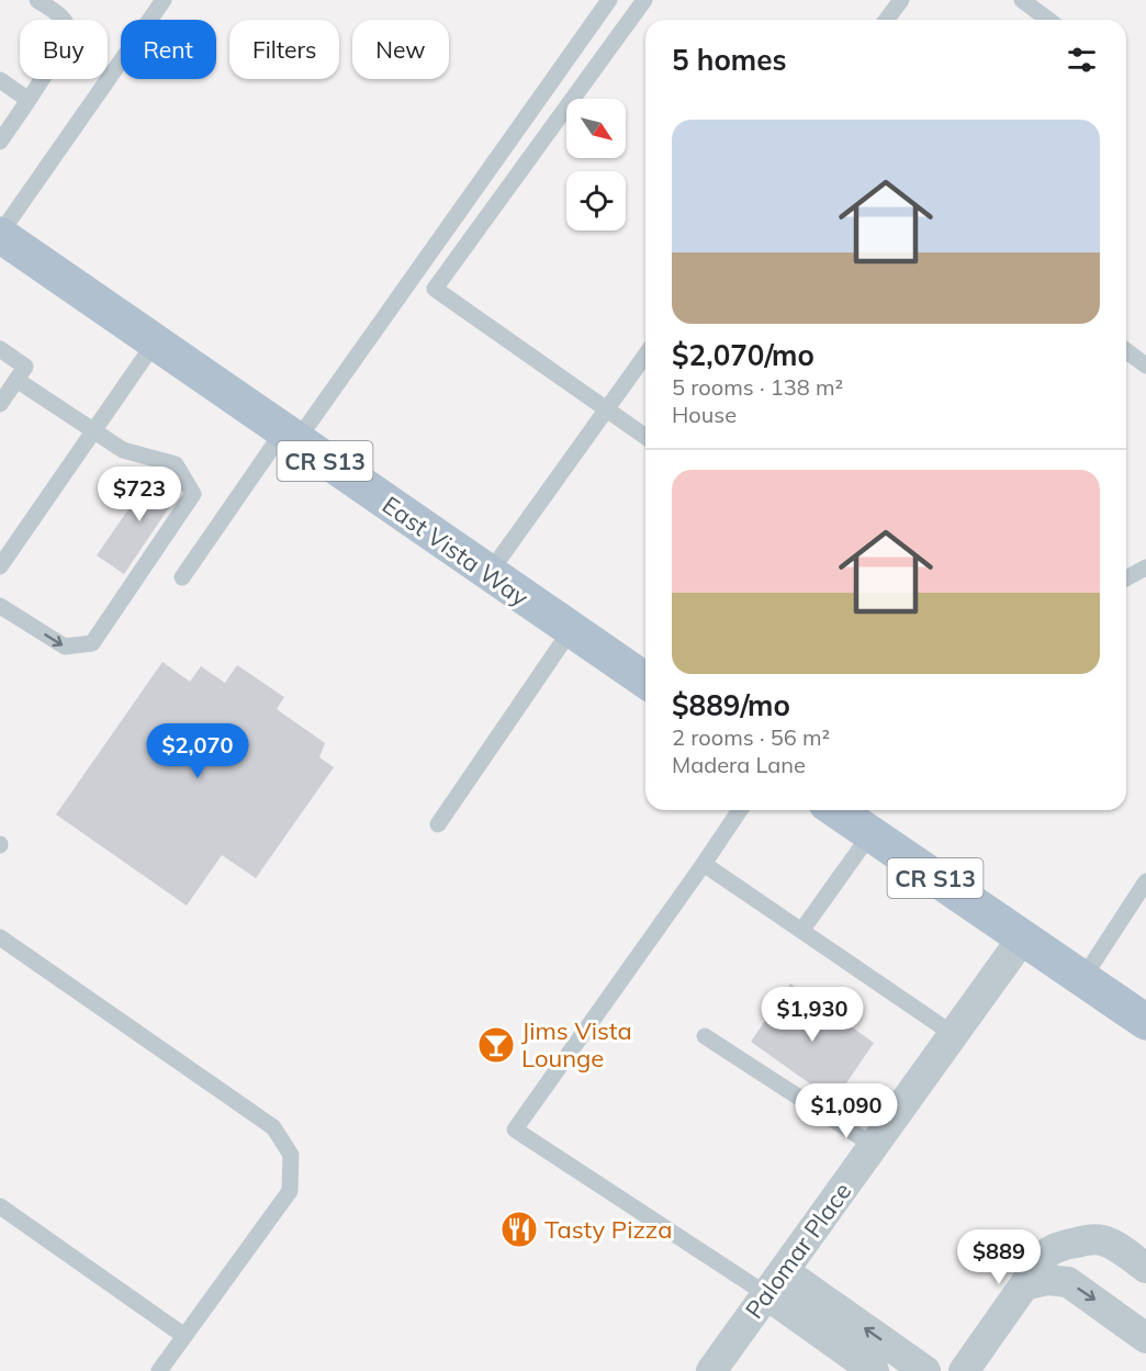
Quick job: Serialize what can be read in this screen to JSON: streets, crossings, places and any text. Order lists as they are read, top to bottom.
{
  "streets": {
    "main road": ["CR S13", "East Vista Way"],
    "street": ["Palomar Place"]
  },
  "crossings": [
    ["CR S13", "Palomar Place"]
  ],
  "places": {
    "bar": ["Jims Vista Lounge"],
    "restaurant": ["Tasty Pizza"]
  },
  "north": "bottom right",
  "page": {
    "chip": [
      "Buy",
      "Rent",
      "Filters",
      "New"
    ],
    "heading": "5 homes",
    "list": [
      {
        "name": "$2,070/mo",
        "note": "5 rooms · 138 m² · House"
      },
      {
        "name": "$889/mo",
        "note": "2 rooms · 56 m² · Madera Lane"
      }
    ],
    "price": [
      "$723",
      "$2,070",
      "$1,930",
      "$1,090",
      "$889"
    ]
  }
}
